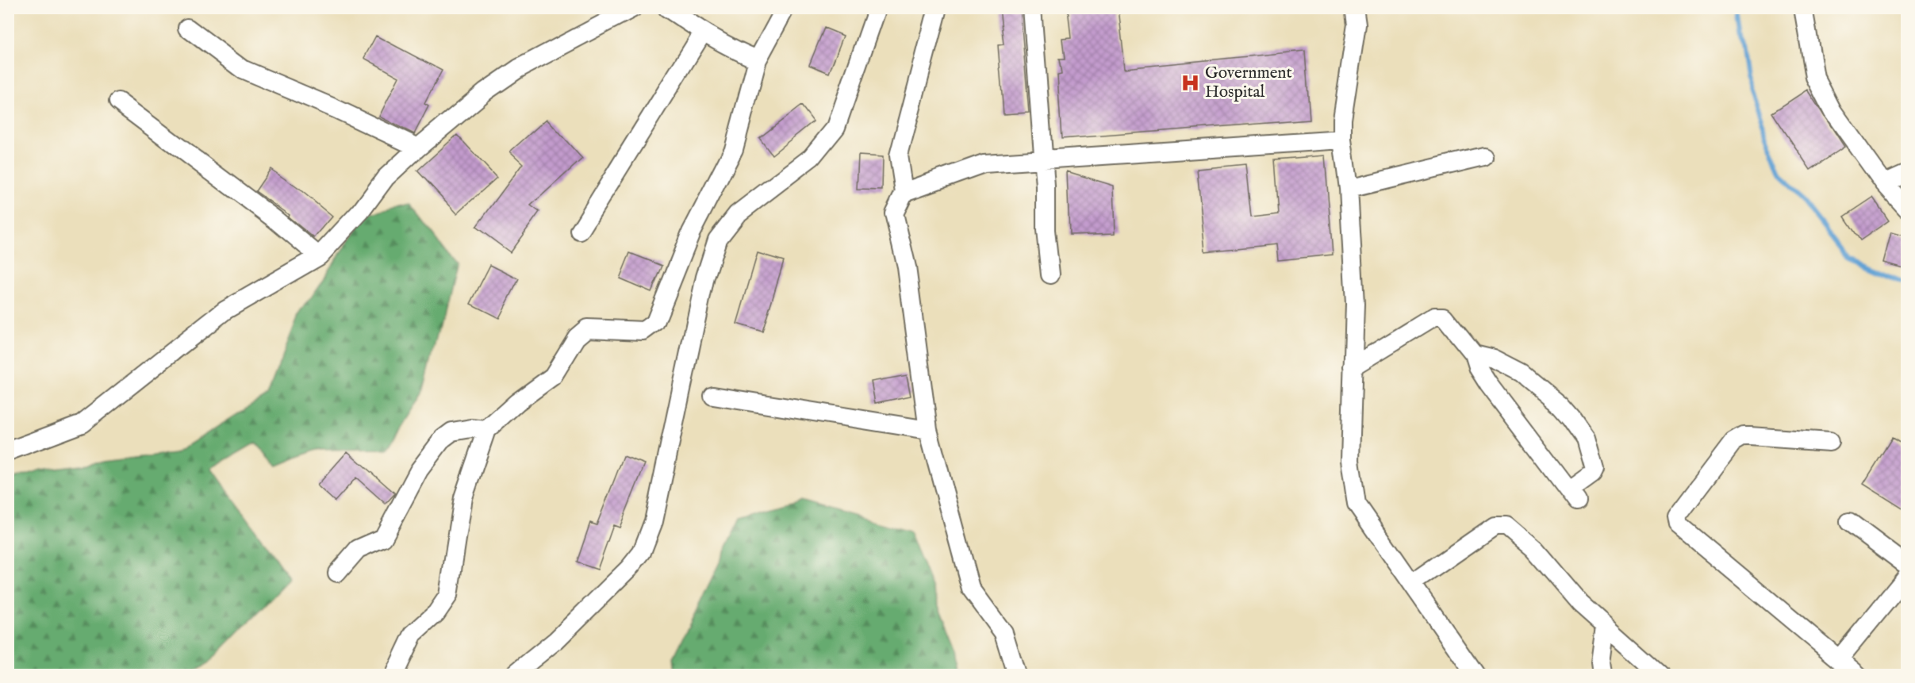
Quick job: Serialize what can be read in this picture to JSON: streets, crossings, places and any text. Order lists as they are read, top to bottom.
{
  "places": {
    "hospital": ["Government Hospital"]
  }
}
